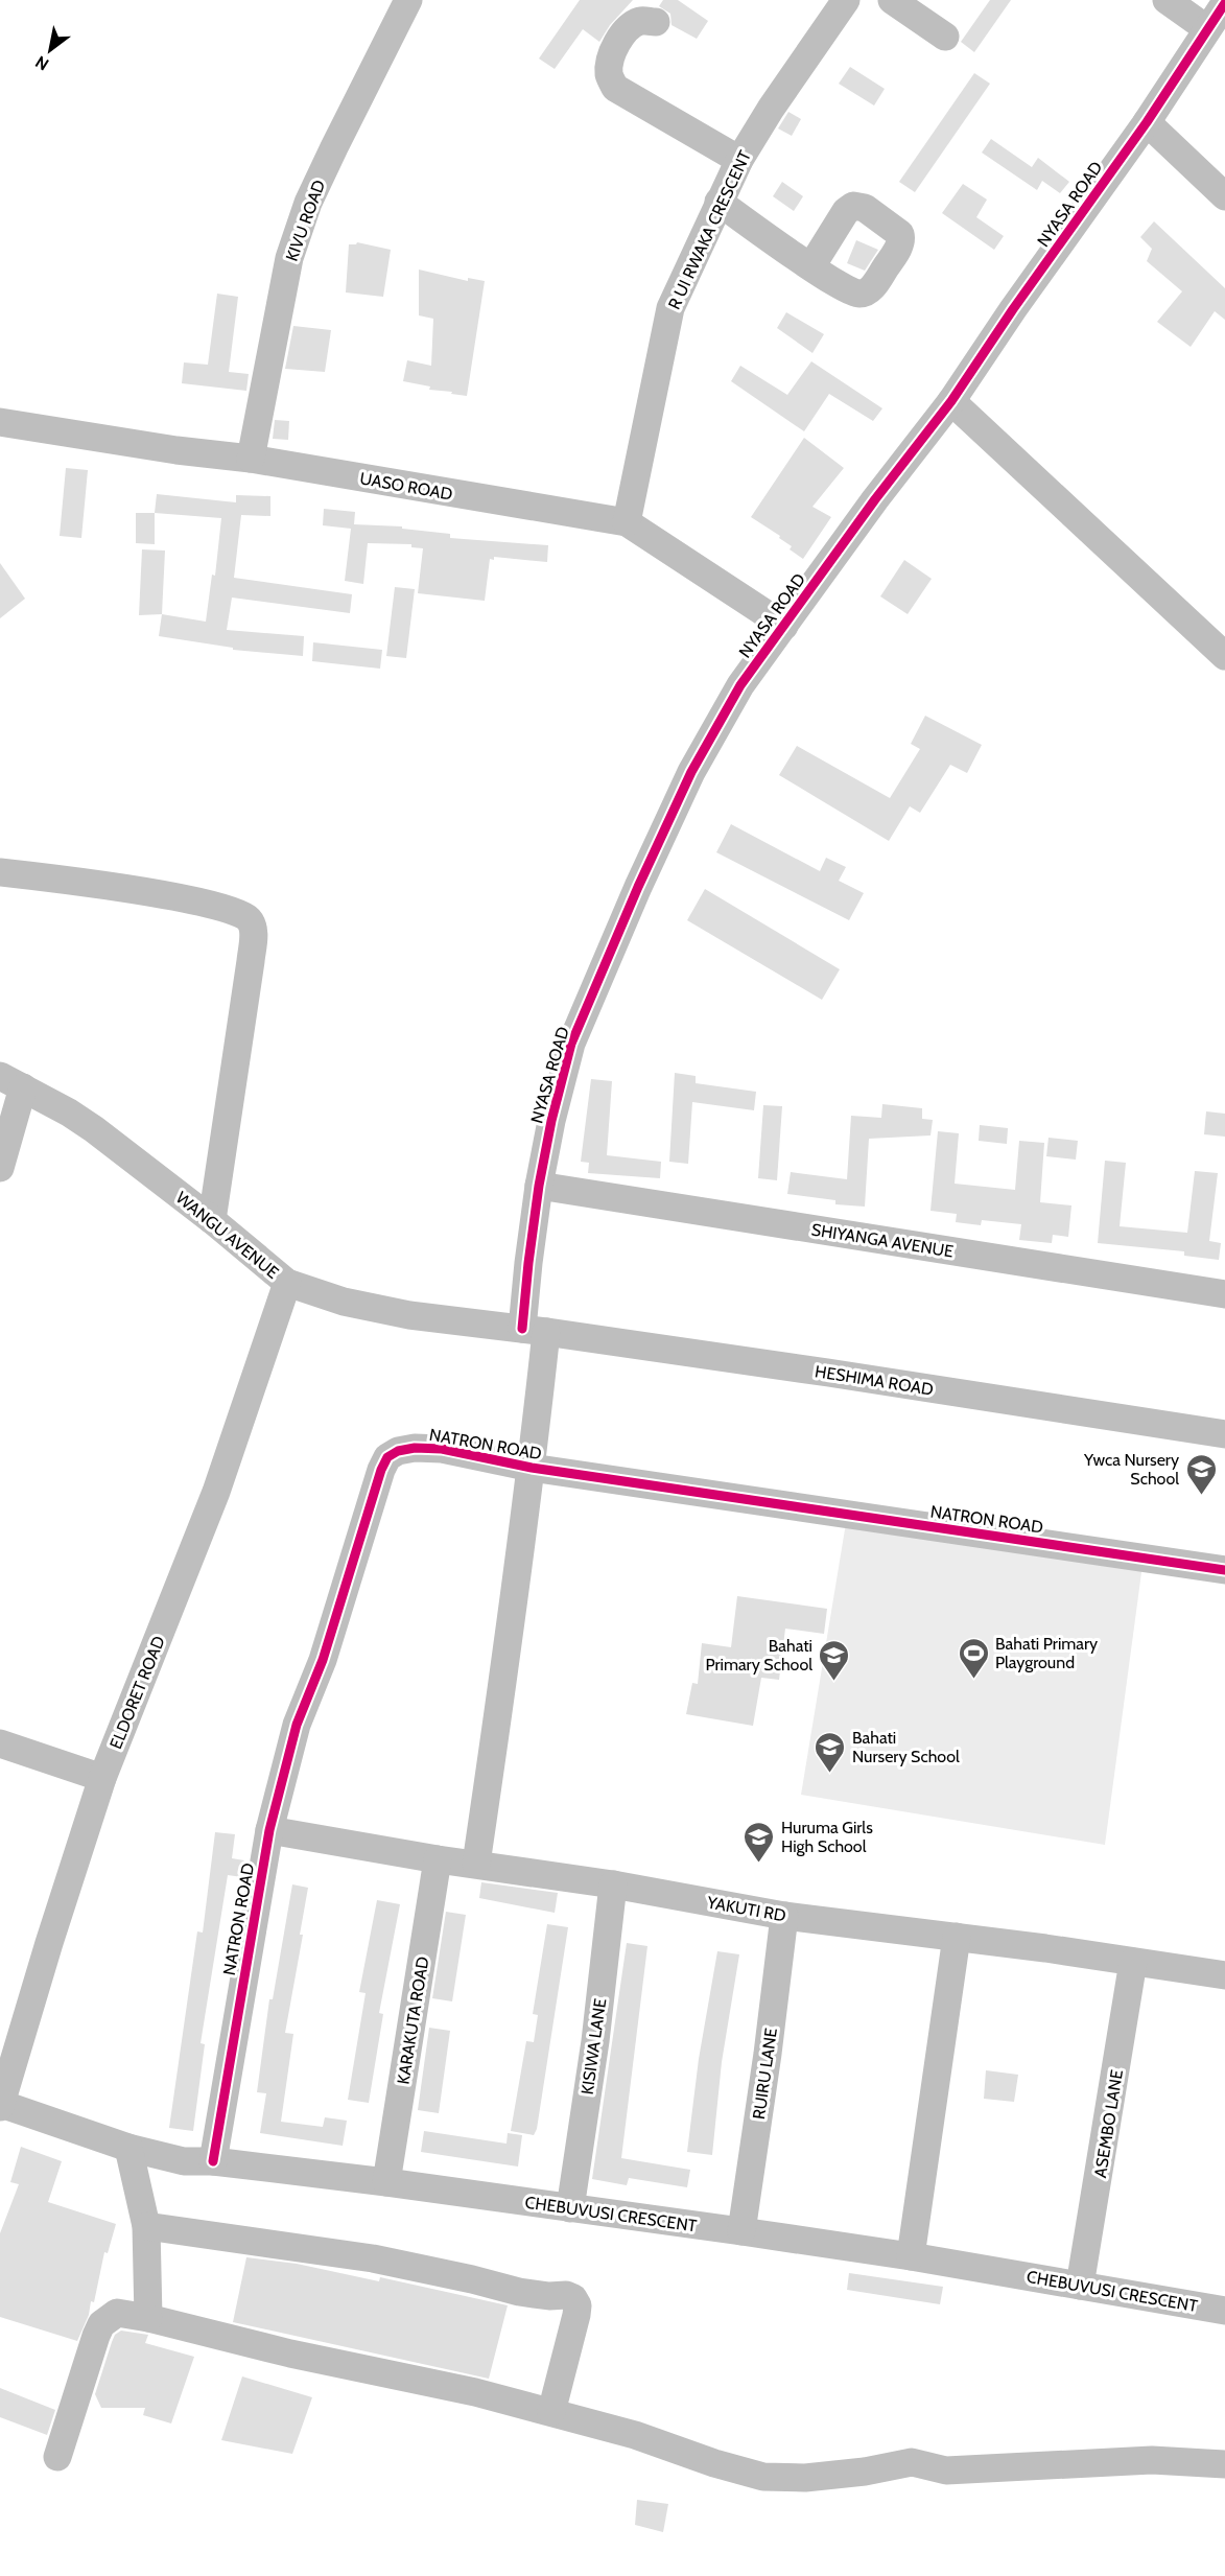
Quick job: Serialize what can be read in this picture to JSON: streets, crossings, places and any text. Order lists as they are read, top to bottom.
{
  "streets": {
    "street": [
      "NYASA ROAD",
      "KIVU ROAD",
      "R UI RWAKA CRESCENT",
      "UASO ROAD",
      "WANGU AVENUE",
      "SHIYANGA AVENUE",
      "HESHIMA ROAD",
      "NATRON ROAD",
      "ELDORET ROAD",
      "YAKUTI RD",
      "KARAKUTA ROAD",
      "KISIWA LANE",
      "RUIRU LANE",
      "ASEMBO LANE",
      "CHEBUVUSI CRESCENT"
    ]
  },
  "crossings": [
    ["NYASA ROAD", "UASO ROAD"],
    ["NYASA ROAD", "WANGU AVENUE"],
    ["NYASA ROAD", "SHIYANGA AVENUE"],
    ["NYASA ROAD", "HESHIMA ROAD"],
    ["NYASA ROAD", "NATRON ROAD"],
    ["NYASA ROAD", "YAKUTI RD"],
    ["KIVU ROAD", "UASO ROAD"],
    ["R UI RWAKA CRESCENT", "UASO ROAD"],
    ["WANGU AVENUE", "HESHIMA ROAD"],
    ["WANGU AVENUE", "ELDORET ROAD"],
    ["NATRON ROAD", "YAKUTI RD"],
    ["NATRON ROAD", "CHEBUVUSI CRESCENT"],
    ["ELDORET ROAD", "CHEBUVUSI CRESCENT"],
    ["YAKUTI RD", "KARAKUTA ROAD"],
    ["YAKUTI RD", "KISIWA LANE"],
    ["YAKUTI RD", "RUIRU LANE"],
    ["YAKUTI RD", "ASEMBO LANE"],
    ["KARAKUTA ROAD", "CHEBUVUSI CRESCENT"],
    ["KISIWA LANE", "CHEBUVUSI CRESCENT"],
    ["RUIRU LANE", "CHEBUVUSI CRESCENT"],
    ["ASEMBO LANE", "CHEBUVUSI CRESCENT"]
  ],
  "places": {
    "school or university": [
      "Ywca Nursery School",
      "Bahati Primary School",
      "Bahati Nursery School",
      "Huruma Girls High School"
    ],
    "sports": ["Bahati Primary Playground"]
  },
  "north": "bottom left"
}
